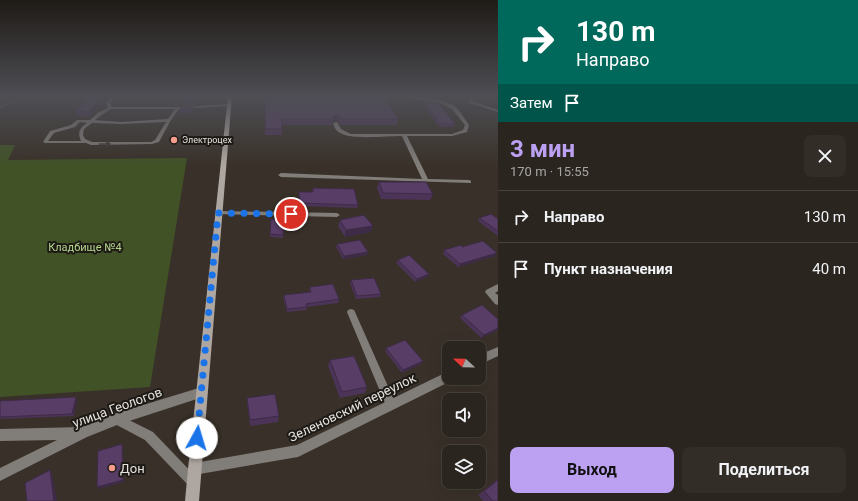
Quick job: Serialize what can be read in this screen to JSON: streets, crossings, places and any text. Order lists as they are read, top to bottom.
{
  "streets": {
    "street": ["улица Геологов", "Зеленовский переулок"]
  },
  "parks": ["Кладбище №4"],
  "places": ["Электроцех", "Дон"],
  "north": "left",
  "page": {
    "turn": ["130 m", "Направо"],
    "then": "Затем",
    "heading": ["3 мин", "170 m · 15:55"],
    "list": [
      {
        "name": "Направо",
        "value": "130 m"
      },
      {
        "name": "Пункт назначения",
        "value": "40 m"
      }
    ],
    "buttons": ["Выход", "Поделиться"]
  }
}
